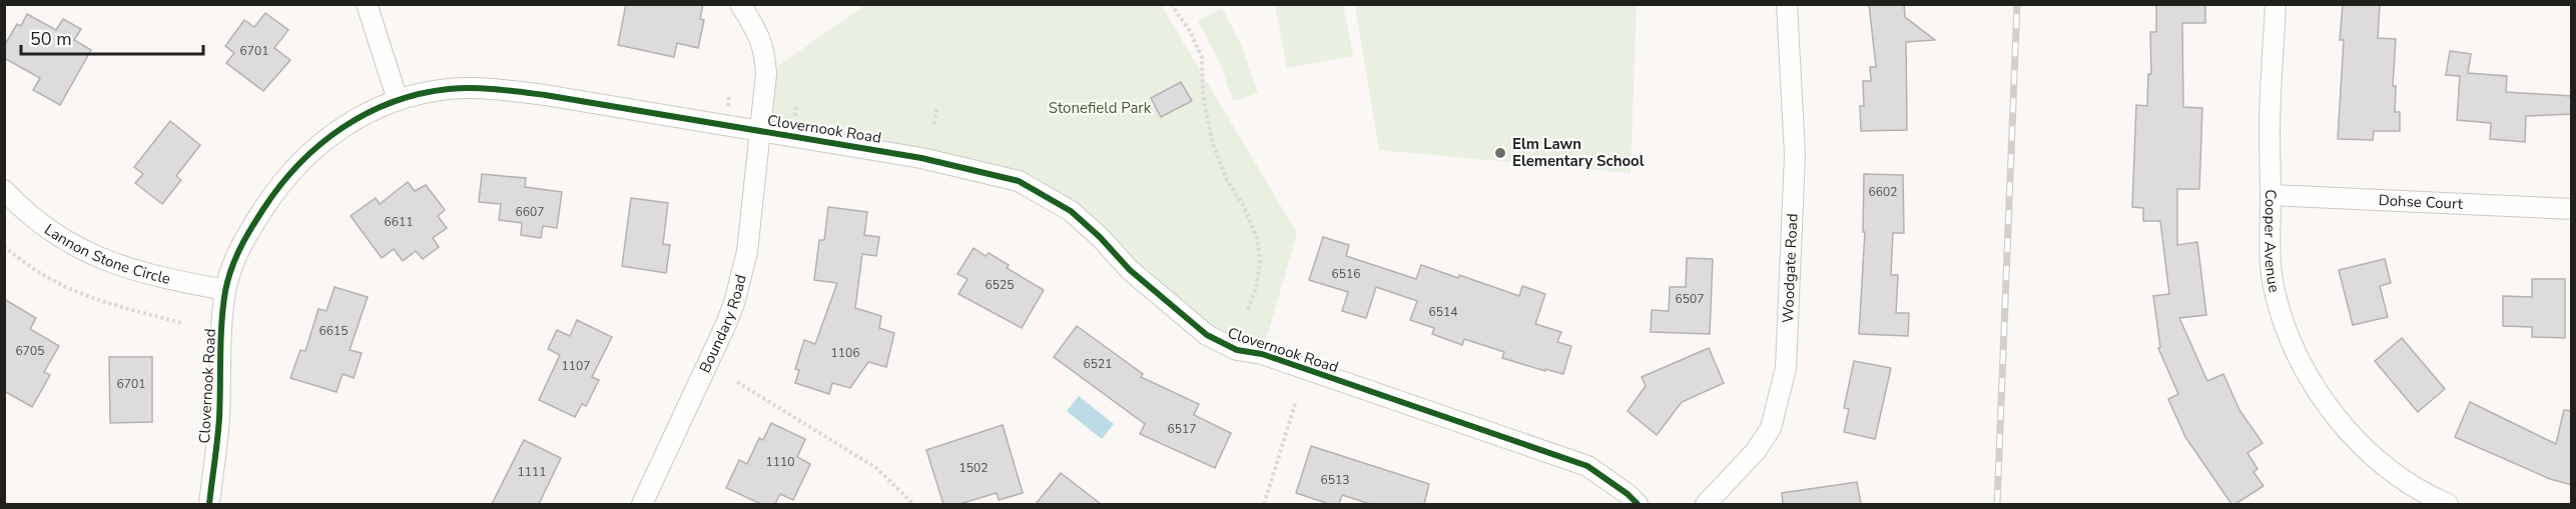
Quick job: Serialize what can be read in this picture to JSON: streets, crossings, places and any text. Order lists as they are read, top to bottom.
{
  "streets": {
    "street": [
      "Clovernook Road",
      "Dohse Court",
      "Cooper Avenue",
      "Lannon Stone Circle",
      "Woodgate Road",
      "Boundary Road"
    ]
  },
  "crossings": [
    ["Clovernook Road", "Lannon Stone Circle"],
    ["Clovernook Road", "Boundary Road"],
    ["Dohse Court", "Cooper Avenue"]
  ],
  "parks": ["Stonefield Park"],
  "places": ["Elm Lawn Elementary School"],
  "house_numbers": [
    "6701",
    "6602",
    "6607",
    "6611",
    "6516",
    "6525",
    "6507",
    "6514",
    "6615",
    "6705",
    "1106",
    "6521",
    "1107",
    "6701",
    "6517",
    "1110",
    "1502",
    "1111",
    "6513"
  ],
  "scale_bar": "50 m"
}
